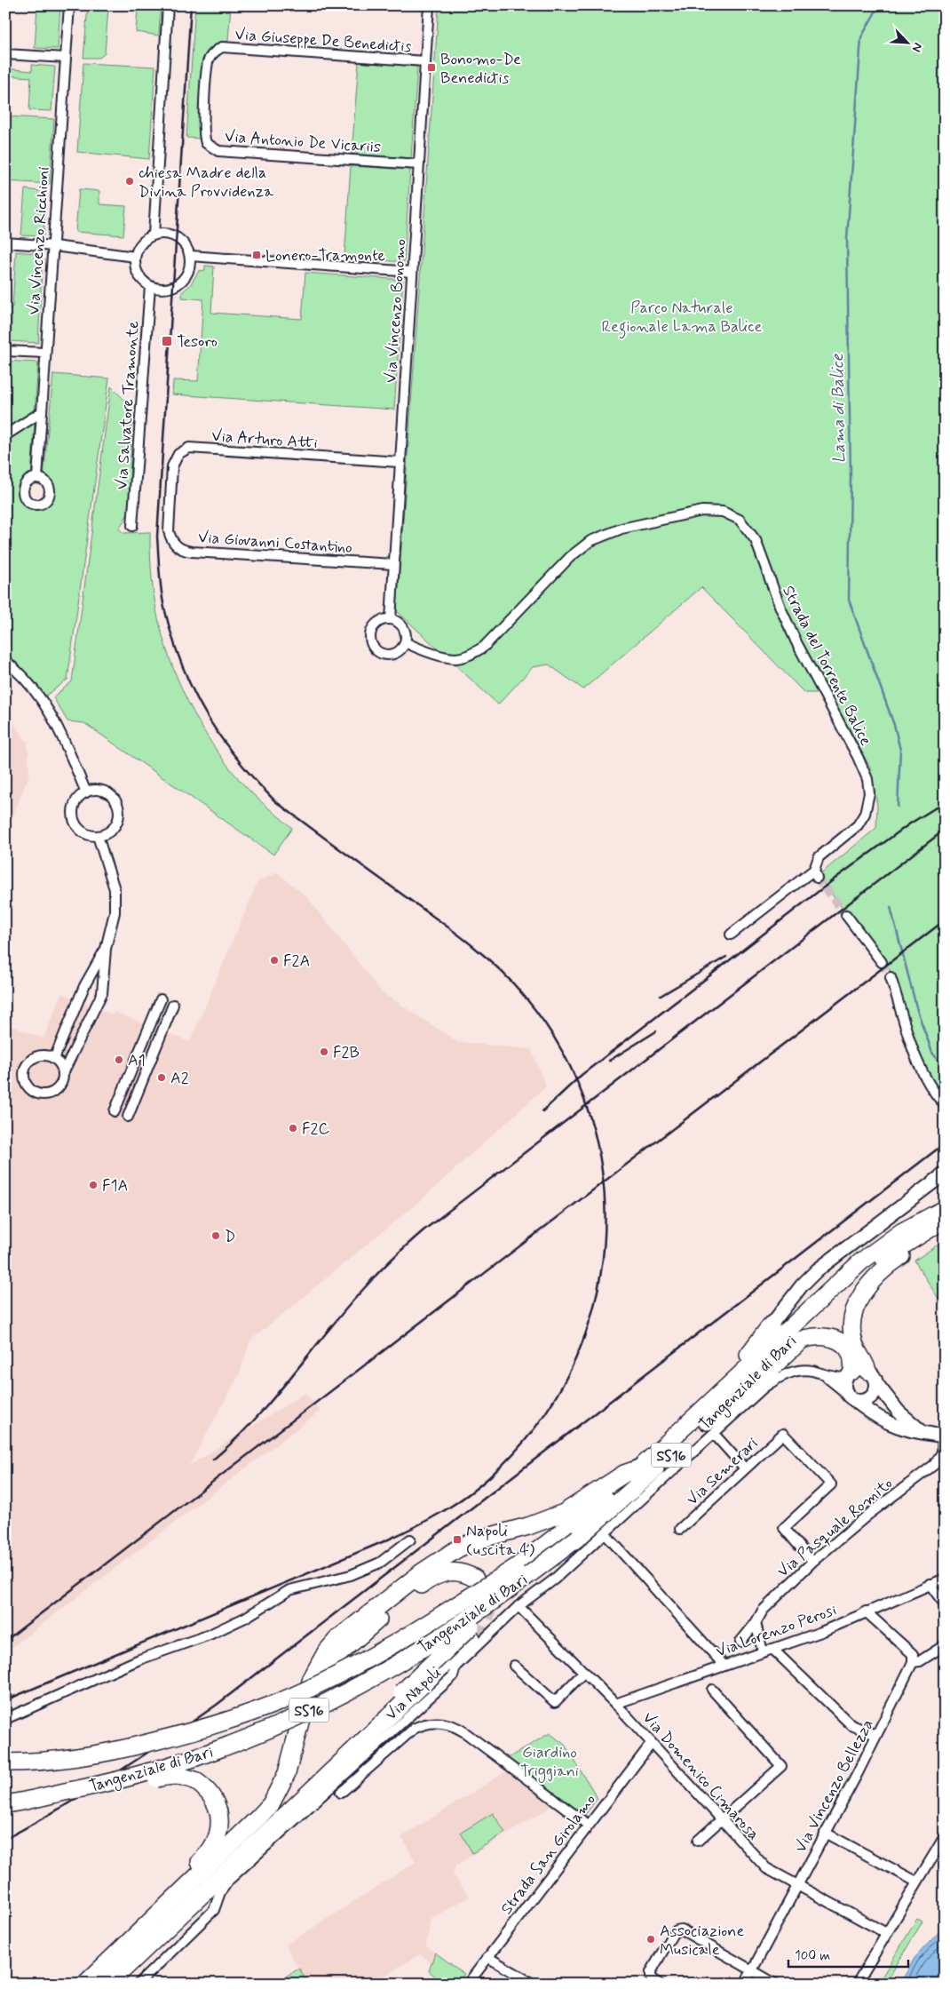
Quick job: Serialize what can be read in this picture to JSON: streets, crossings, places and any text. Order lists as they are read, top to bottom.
{
  "streets": {
    "highway": ["Tangenziale di Bari", "SS16"],
    "street": [
      "Via Giuseppe De Benedictis",
      "Via Antonio De Vicariis",
      "Via Vincenzo Ricchioni",
      "Via Vincenzo Bonomo",
      "Via Salvatore Tramonte",
      "Via Arturo Atti",
      "Via Giovanni Costantino",
      "Strada del Torrente Balice",
      "Via Semerari",
      "Via Pasquale Romito",
      "Via Lorenzo Perosi",
      "Via Napoli",
      "Via Domenico Cimarosa",
      "Via Vincenzo Bellezza",
      "Strada San Girolamo"
    ]
  },
  "crossings": [
    ["Via Giuseppe De Benedictis", "Via Antonio De Vicariis"],
    ["Via Giuseppe De Benedictis", "Via Vincenzo Bonomo"],
    ["Via Antonio De Vicariis", "Via Vincenzo Bonomo"],
    ["Via Vincenzo Bonomo", "Via Arturo Atti"],
    ["Via Vincenzo Bonomo", "Via Giovanni Costantino"],
    ["Via Vincenzo Bonomo", "Strada del Torrente Balice"],
    ["Via Arturo Atti", "Via Giovanni Costantino"],
    ["Tangenziale di Bari", "Via Napoli"],
    ["Via Lorenzo Perosi", "Via Domenico Cimarosa"],
    ["Via Napoli", "Via Domenico Cimarosa"],
    ["Via Domenico Cimarosa", "Via Vincenzo Bellezza"],
    ["Via Domenico Cimarosa", "Strada San Girolamo"]
  ],
  "water": ["Lama di Balice"],
  "parks": ["Parco Naturale Regionale Lama Balice", "Giardino Triggiani"],
  "places": {
    "transit": [
      "Bonomo-De Benedictis",
      "Lonero-Tramonte",
      "Tesoro",
      "Napoli (uscita 4)"
    ],
    "other": [
      "chiesa Madre della Divina Provvidenza",
      "F2A",
      "F2B",
      "A1",
      "A2",
      "F2C",
      "F1A",
      "D",
      "Associazione Musicale"
    ]
  },
  "scale_bar": "100 m",
  "north": "bottom right"
}
